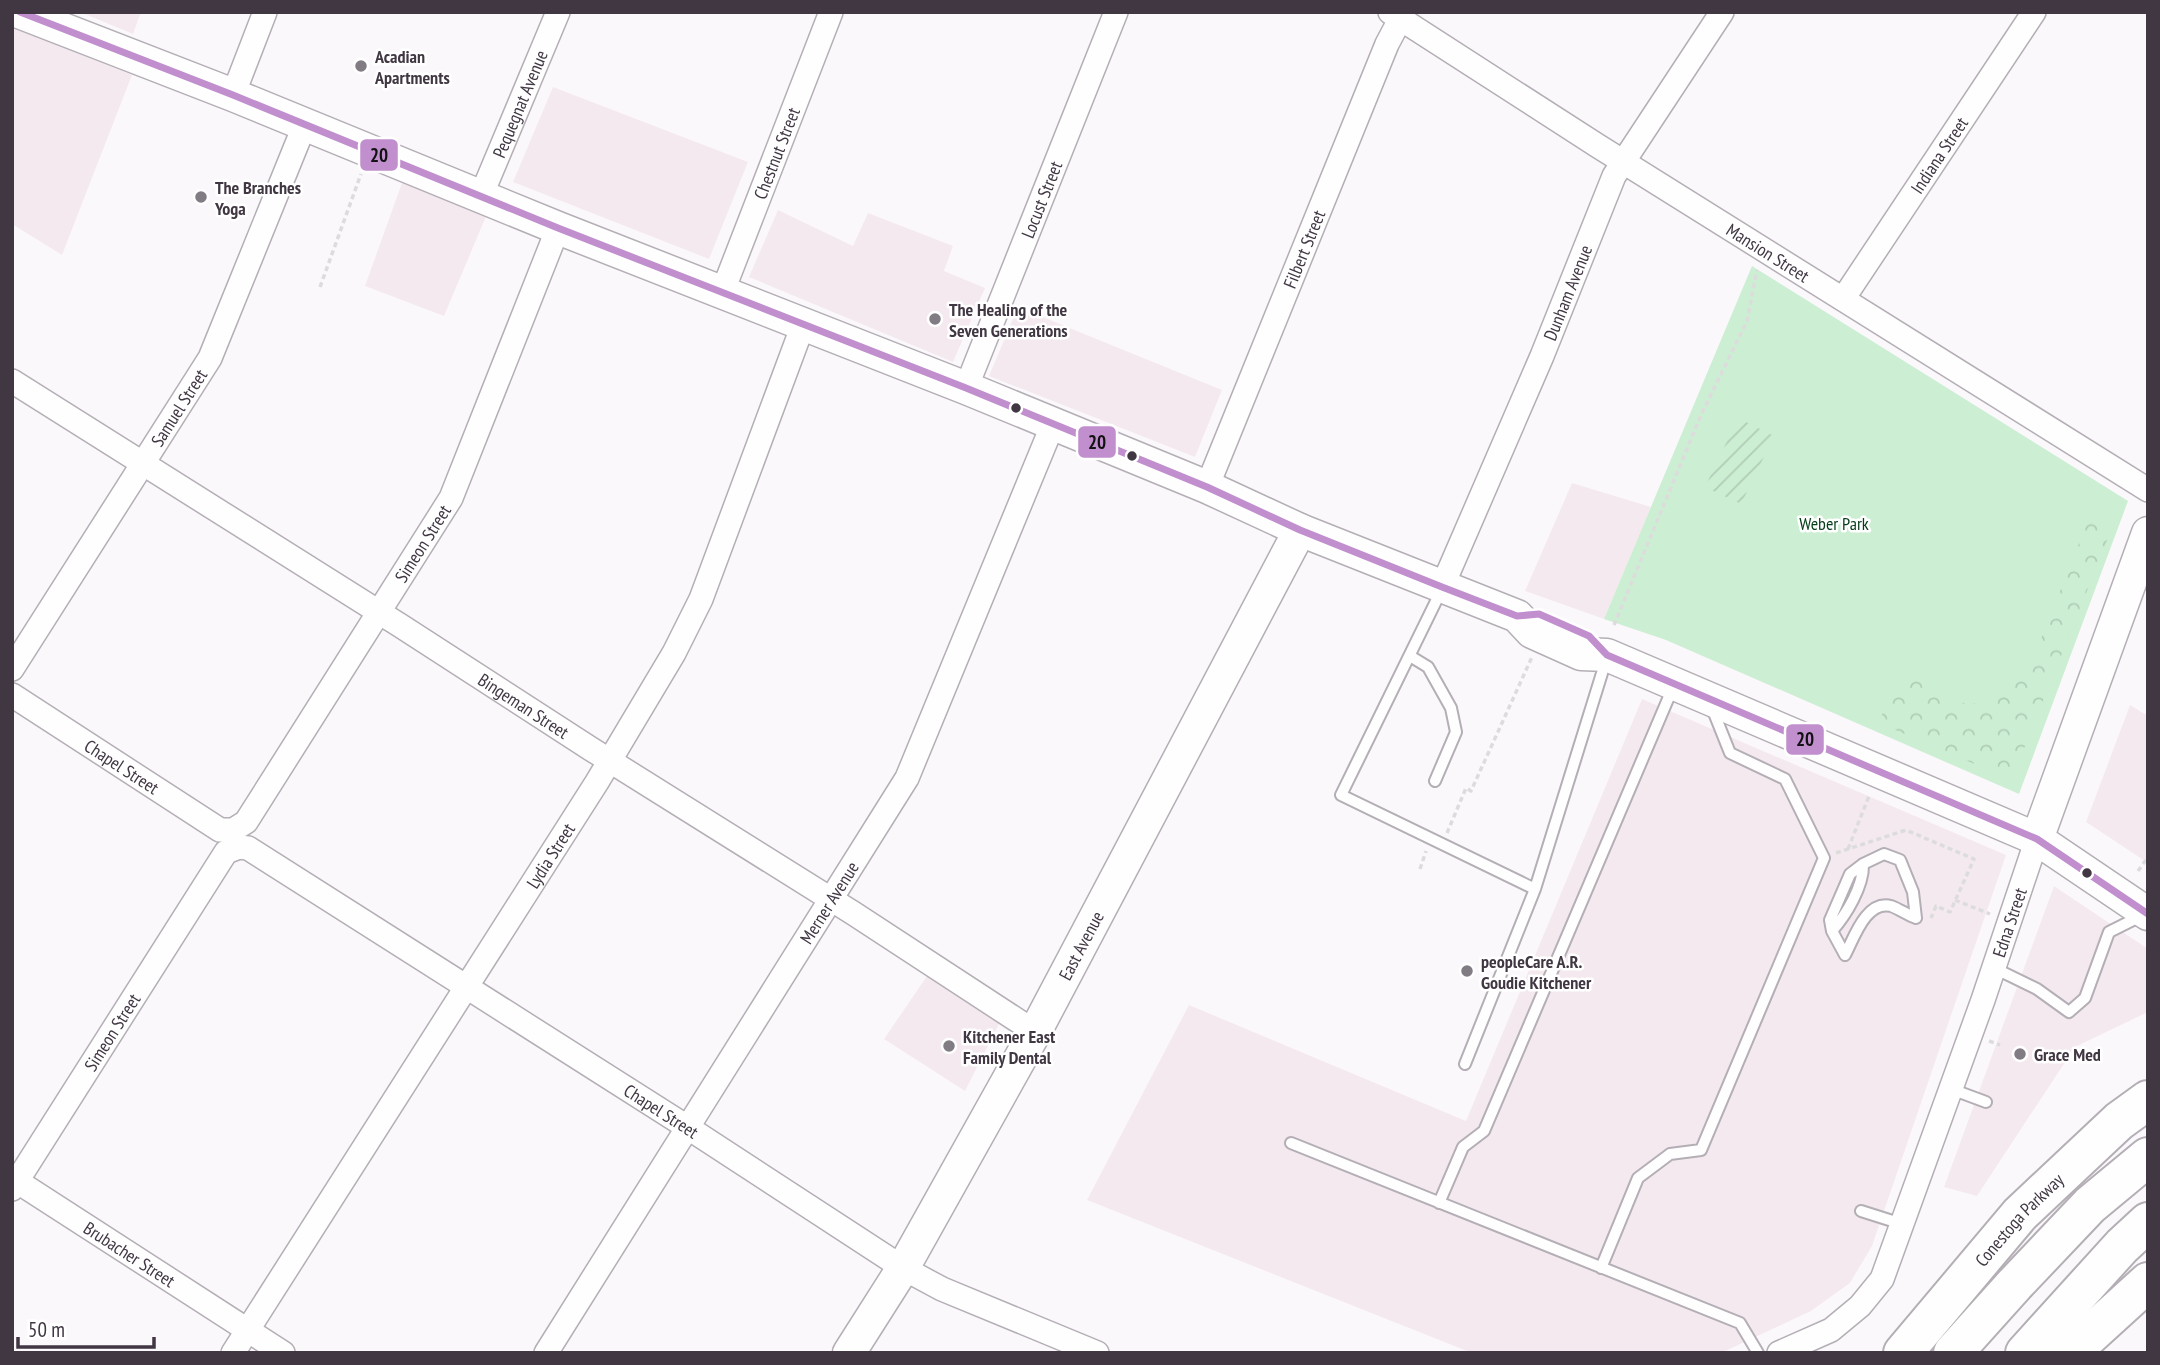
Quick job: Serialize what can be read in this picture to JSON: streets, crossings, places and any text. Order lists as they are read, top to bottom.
{
  "streets": {
    "highway": ["Conestoga Parkway"],
    "main road": ["Edna Street", "East Avenue"],
    "street": [
      "Pequegnat Avenue",
      "Chestnut Street",
      "Indiana Street",
      "Locust Street",
      "Filbert Street",
      "Mansion Street",
      "Dunham Avenue",
      "Samuel Street",
      "Simeon Street",
      "Bingeman Street",
      "Chapel Street",
      "Lydia Street",
      "Merner Avenue",
      "Brubacher Street"
    ]
  },
  "crossings": [
    ["Indiana Street", "Mansion Street"],
    ["Filbert Street", "Mansion Street"],
    ["Mansion Street", "Dunham Avenue"],
    ["Samuel Street", "Bingeman Street"],
    ["Simeon Street", "Bingeman Street"],
    ["Simeon Street", "Chapel Street"],
    ["Simeon Street", "Brubacher Street"],
    ["Bingeman Street", "Lydia Street"],
    ["Bingeman Street", "Merner Avenue"],
    ["Bingeman Street", "East Avenue"],
    ["Chapel Street", "Lydia Street"],
    ["Chapel Street", "Merner Avenue"],
    ["Chapel Street", "East Avenue"],
    ["Lydia Street", "Brubacher Street"]
  ],
  "parks": ["Weber Park"],
  "places": [
    "Acadian Apartments",
    "The Branches Yoga",
    "The Healing of the Seven Generations",
    "peopleCare A.R. Goudie Kitchener",
    "Kitchener East Family Dental",
    "Grace Med"
  ],
  "lines": ["transit line 20"],
  "scale_bar": "50 m"
}
